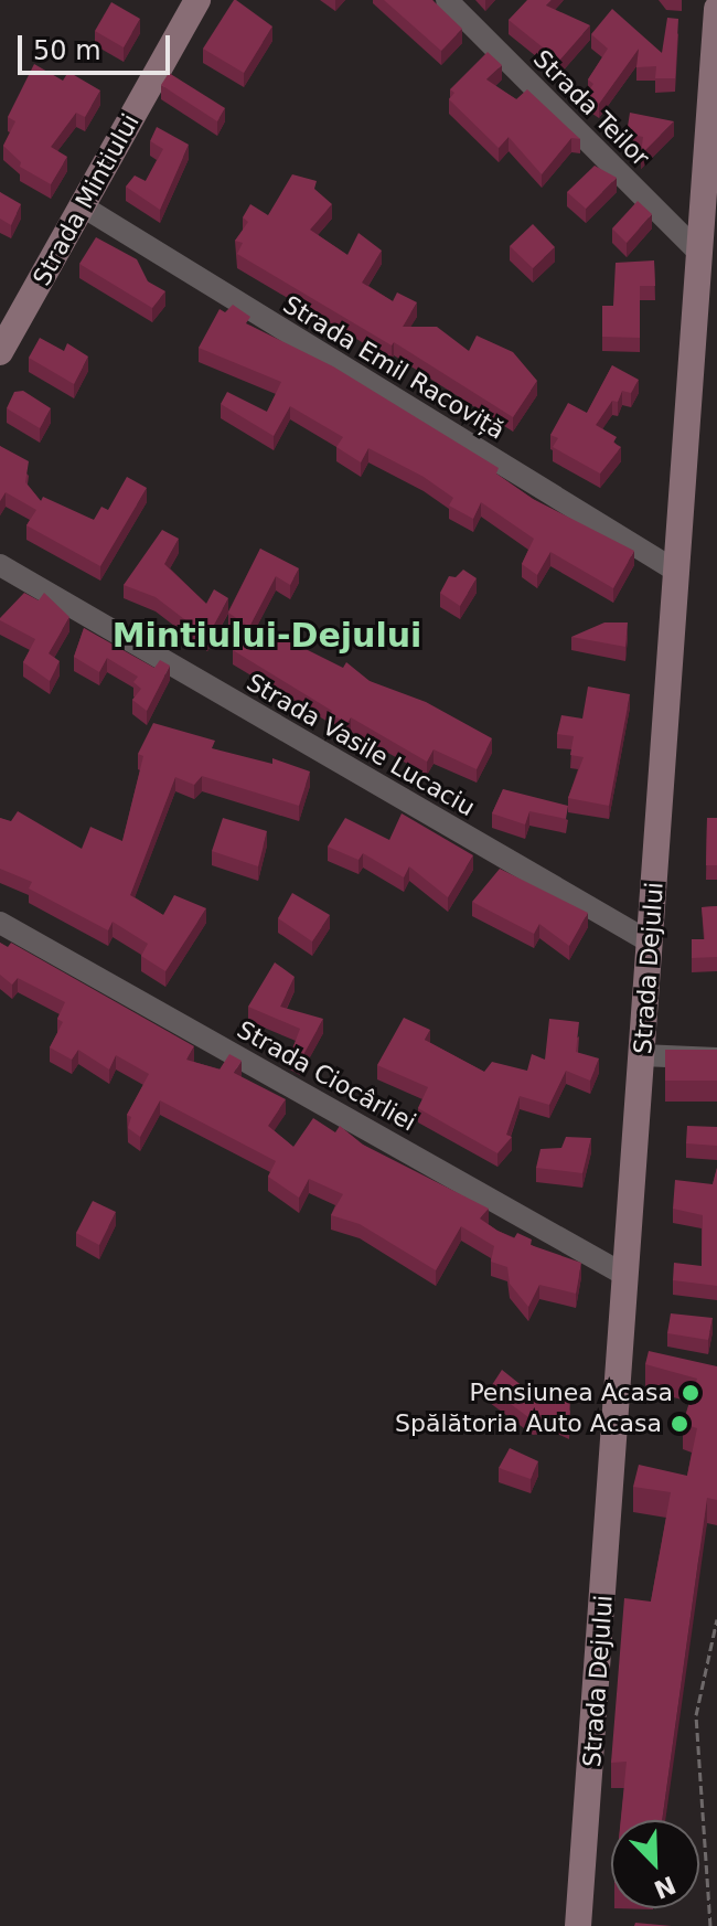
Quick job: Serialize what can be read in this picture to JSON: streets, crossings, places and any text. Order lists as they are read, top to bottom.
{
  "streets": {
    "main road": ["Strada Mintiului", "Strada Dejului"],
    "street": [
      "Strada Teilor",
      "Strada Emil Racoviță",
      "Strada Vasile Lucaciu",
      "Strada Ciocârliei"
    ]
  },
  "crossings": [
    ["Strada Teilor", "Strada Dejului"],
    ["Strada Mintiului", "Strada Emil Racoviță"],
    ["Strada Emil Racoviță", "Strada Dejului"],
    ["Strada Vasile Lucaciu", "Strada Dejului"],
    ["Strada Dejului", "Strada Ciocârliei"]
  ],
  "districts": ["Mintiului-Dejului"],
  "places": ["Pensiunea Acasa", "Spălătoria Auto Acasa"],
  "scale_bar": "50 m",
  "north": "bottom right"
}
